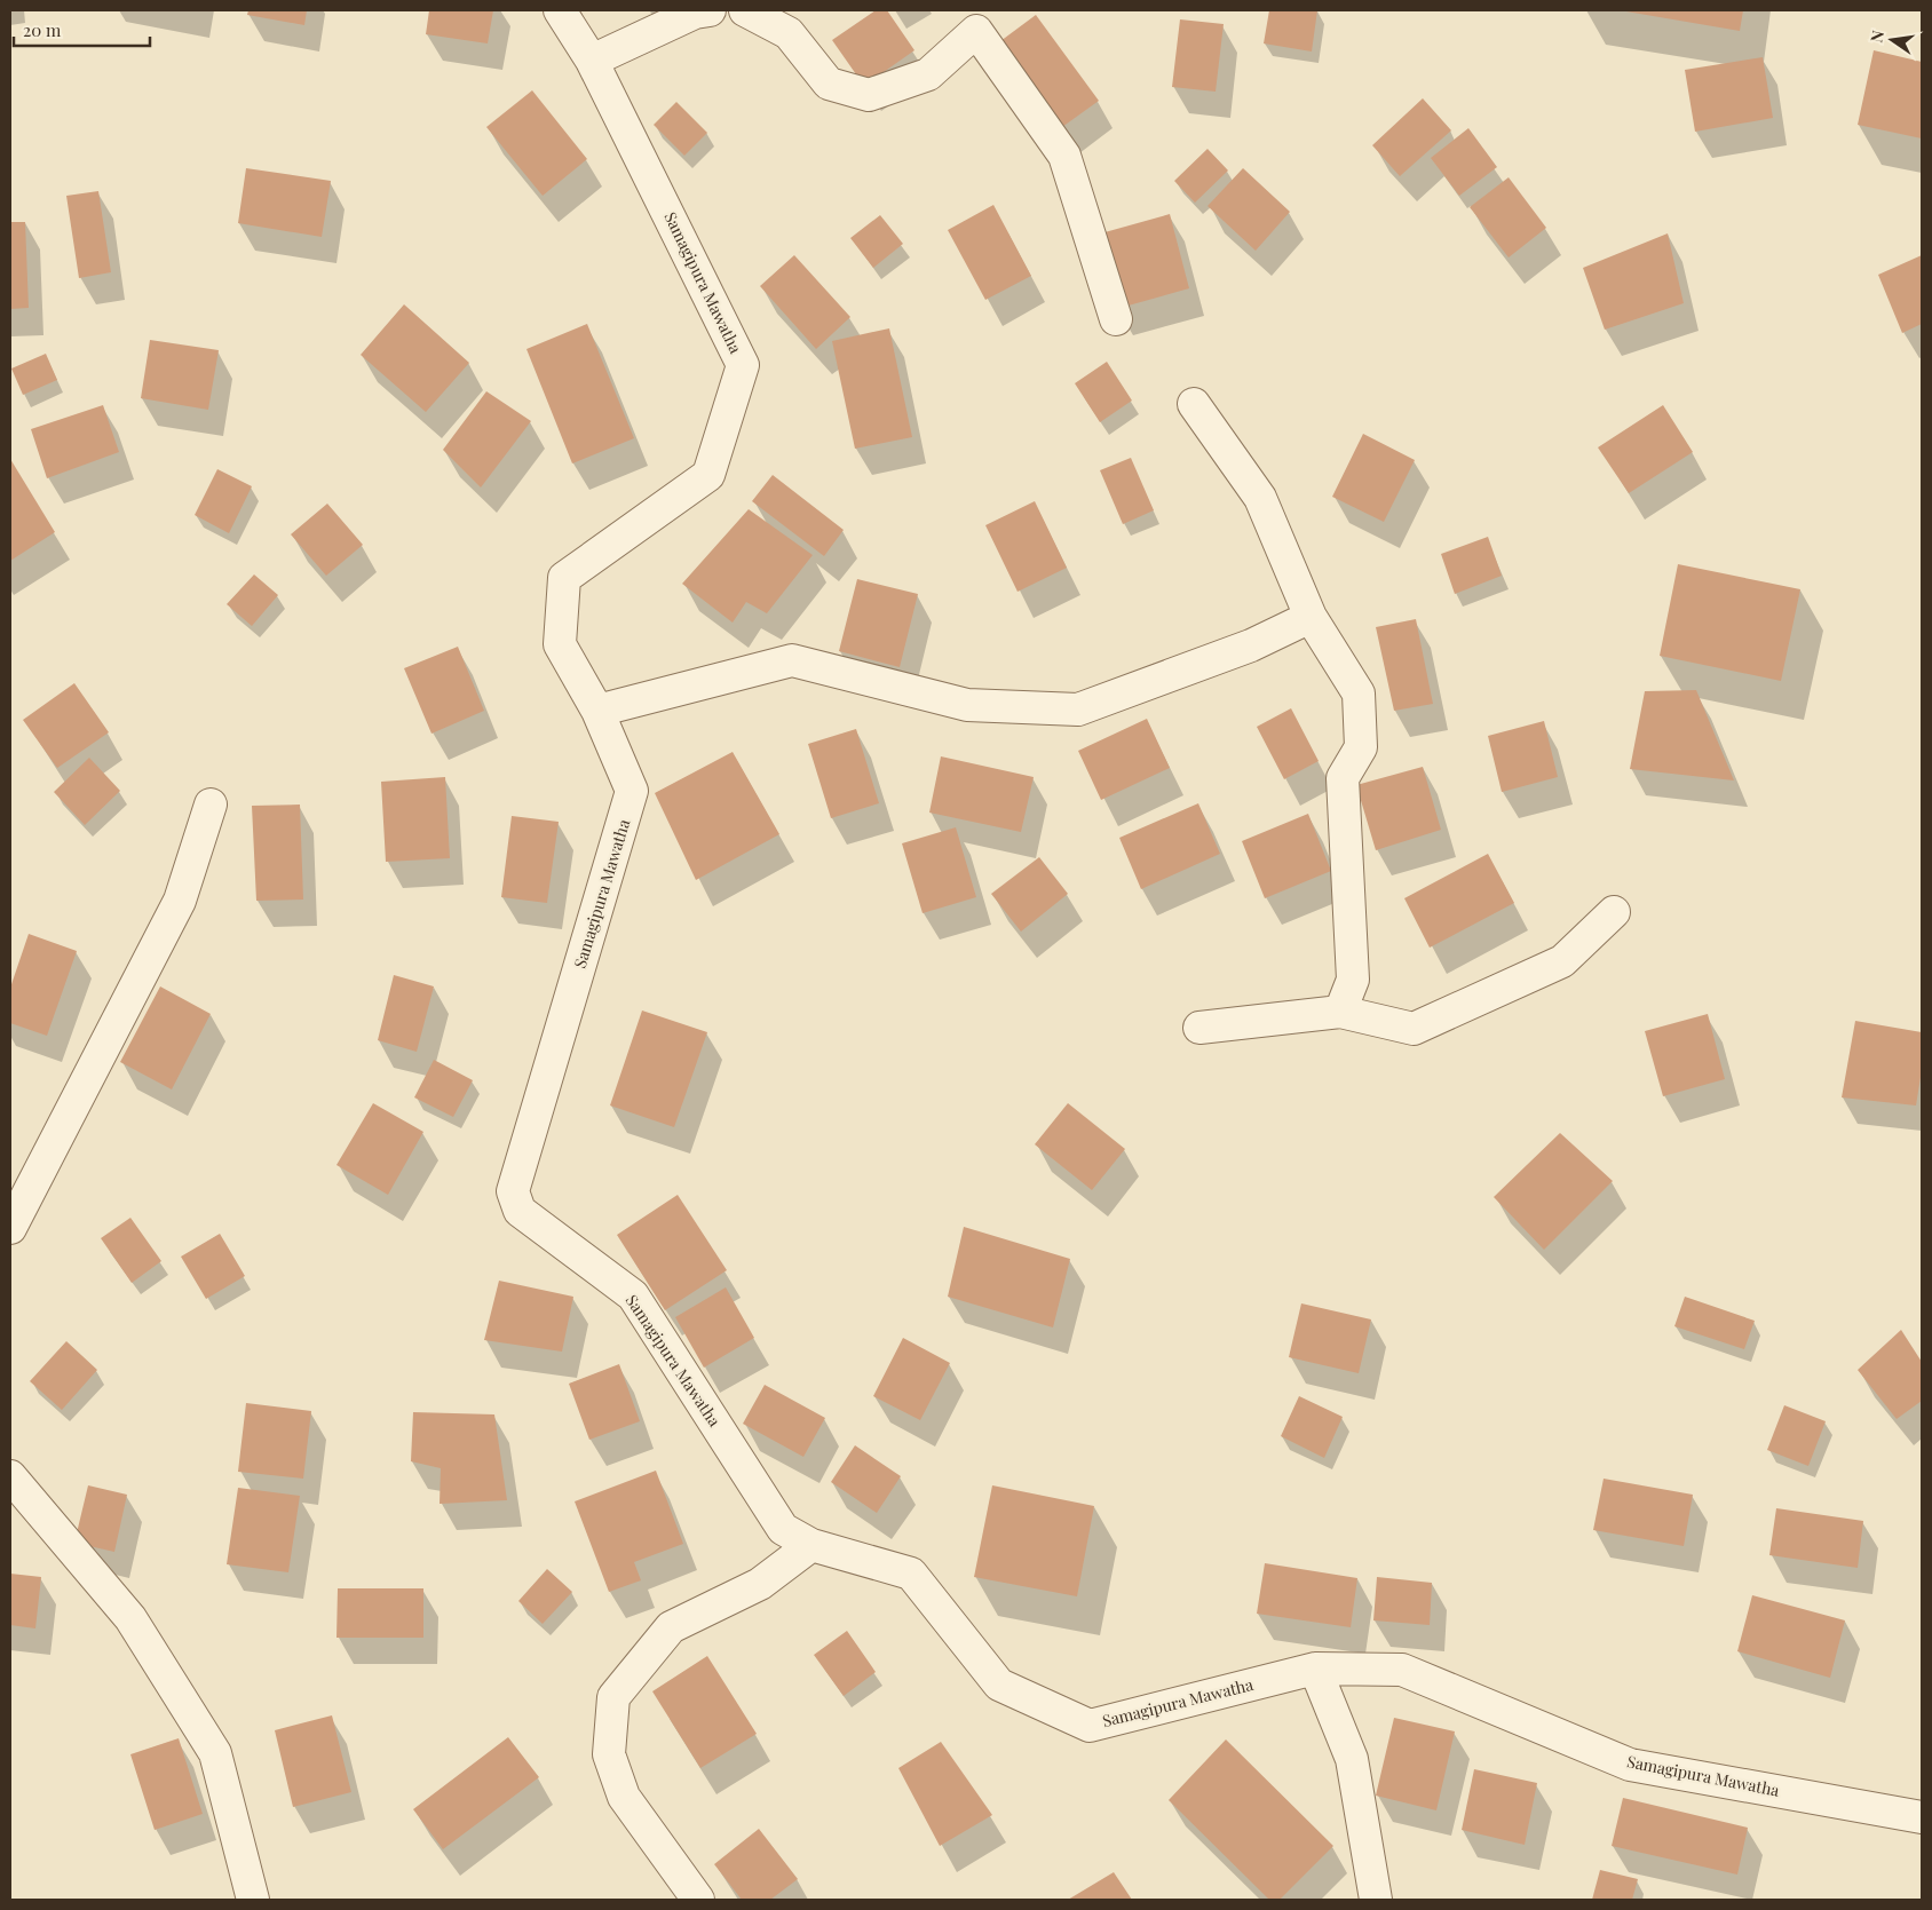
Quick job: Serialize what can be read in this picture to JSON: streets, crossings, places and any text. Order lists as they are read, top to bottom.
{
  "streets": {
    "street": ["Samagipura Mawatha"]
  },
  "scale_bar": "20 m",
  "north": "left"
}
